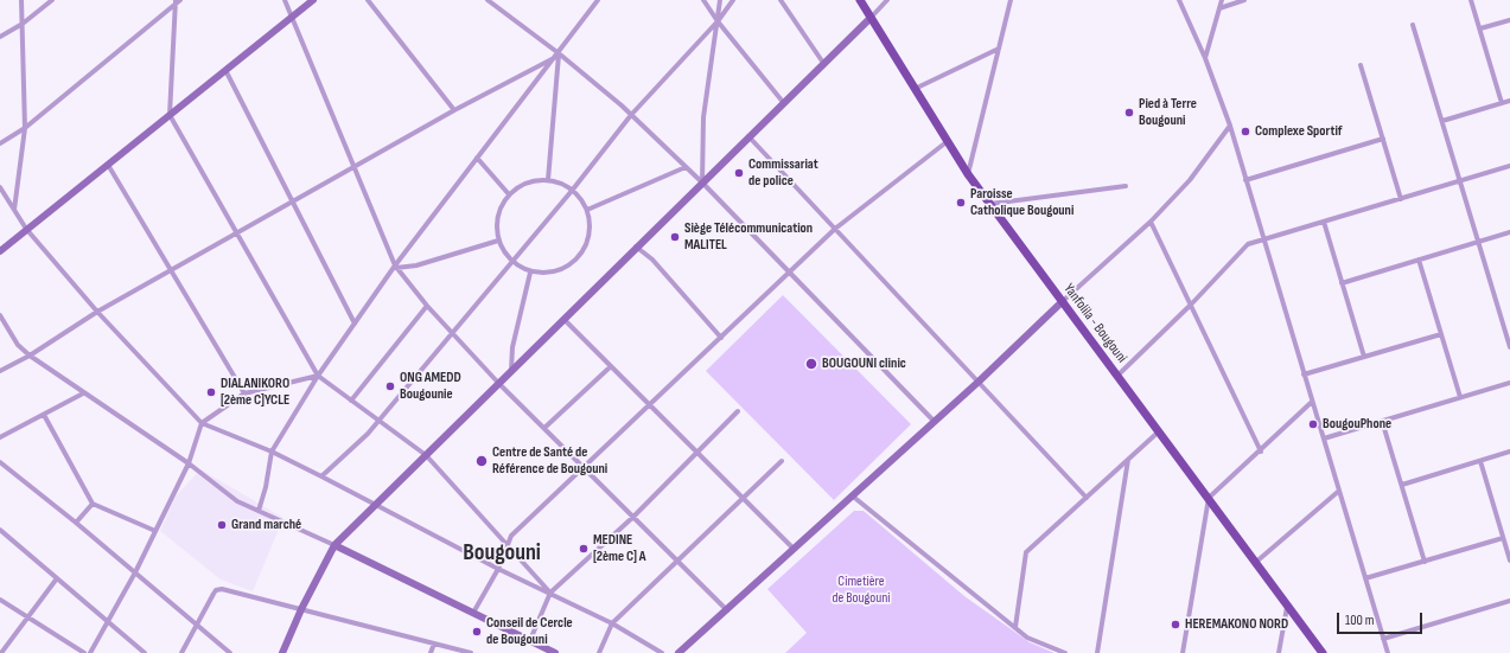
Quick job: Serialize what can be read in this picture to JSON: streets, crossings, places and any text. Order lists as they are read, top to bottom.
{
  "streets": {
    "main road": ["Yanfolila - Bougouni"]
  },
  "districts": ["Bougouni"],
  "parks": ["Cimetière de Bougouni"],
  "places": [
    "Pied à Terre Bougouni",
    "Complexe Sportif",
    "Commissariat de police",
    "Paroisse Catholique Bougouni",
    "Siège Télécommunication MALITEL",
    "BOUGOUNI clinic",
    "ONG AMEDD Bougounie",
    "DIALANIKORO [2ème C]YCLE",
    "BougouPhone",
    "Centre de Santé de Référence de Bougouni",
    "Grand marché",
    "MEDINE [2ème C] A",
    "HEREMAKONO NORD",
    "Conseil de Cercle de Bougouni"
  ],
  "scale_bar": "100 m"
}
